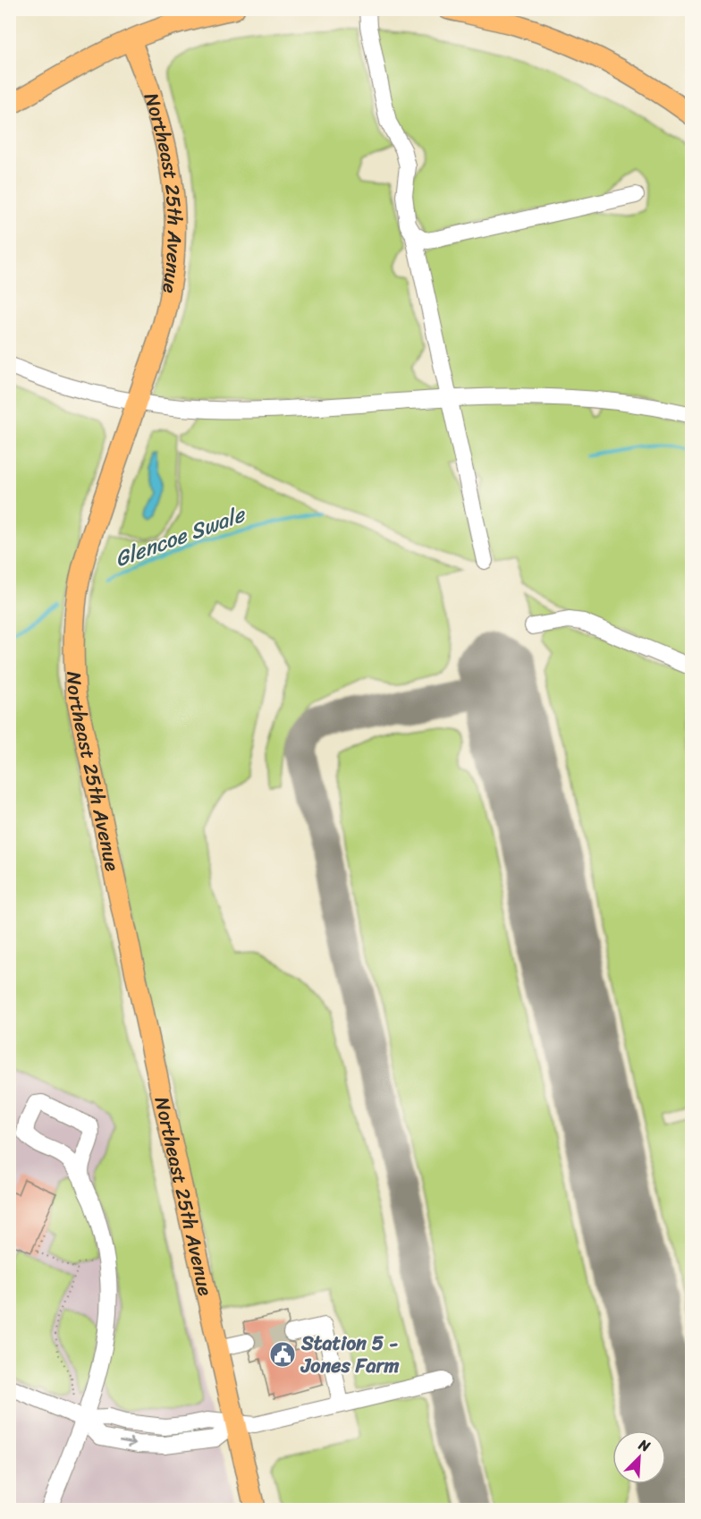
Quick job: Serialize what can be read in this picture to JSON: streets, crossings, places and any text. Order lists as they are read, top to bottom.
{
  "streets": {
    "main road": ["Northeast 25th Avenue"]
  },
  "water": ["Glencoe Swale"],
  "places": {
    "public building": ["Station 5 - Jones Farm"]
  },
  "north": "top right"
}
